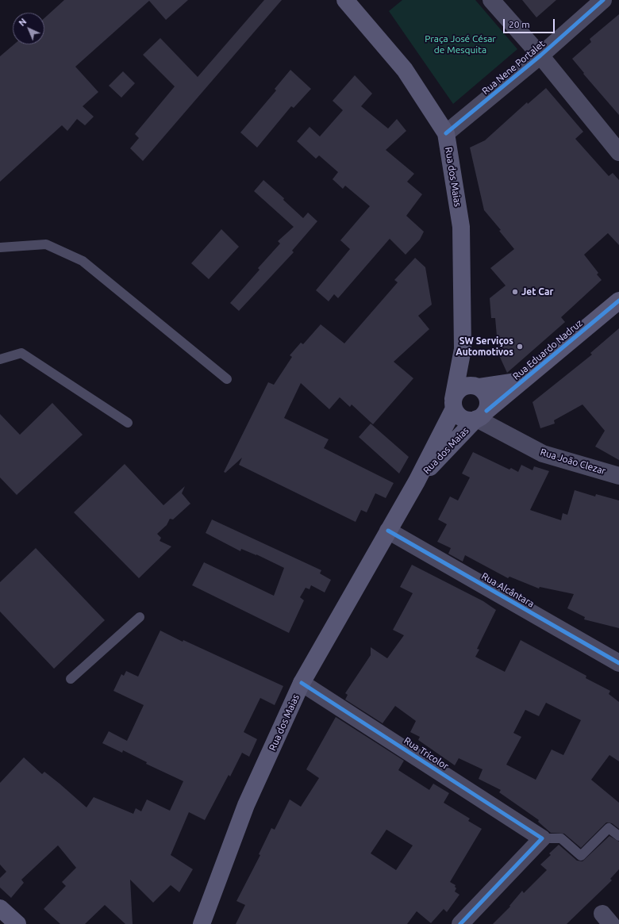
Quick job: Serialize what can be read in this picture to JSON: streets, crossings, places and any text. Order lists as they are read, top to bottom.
{
  "streets": {
    "main road": ["Rua dos Maias", "Rua Eduardo Nadruz"],
    "street": [
      "Rua Nene Portalet",
      "Rua João Clezar",
      "Rua Alcântara",
      "Rua Tricolor"
    ]
  },
  "crossings": [
    ["Rua Nene Portalet", "Rua dos Maias"],
    ["Rua dos Maias", "Rua Eduardo Nadruz"],
    ["Rua dos Maias", "Rua João Clezar"],
    ["Rua dos Maias", "Rua Alcântara"],
    ["Rua dos Maias", "Rua Tricolor"],
    ["Rua Eduardo Nadruz", "Rua João Clezar"]
  ],
  "parks": ["Praça José César de Mesquita"],
  "places": ["Jet Car", "SW Serviços Automotivos"],
  "scale_bar": "20 m",
  "north": "top left"
}
